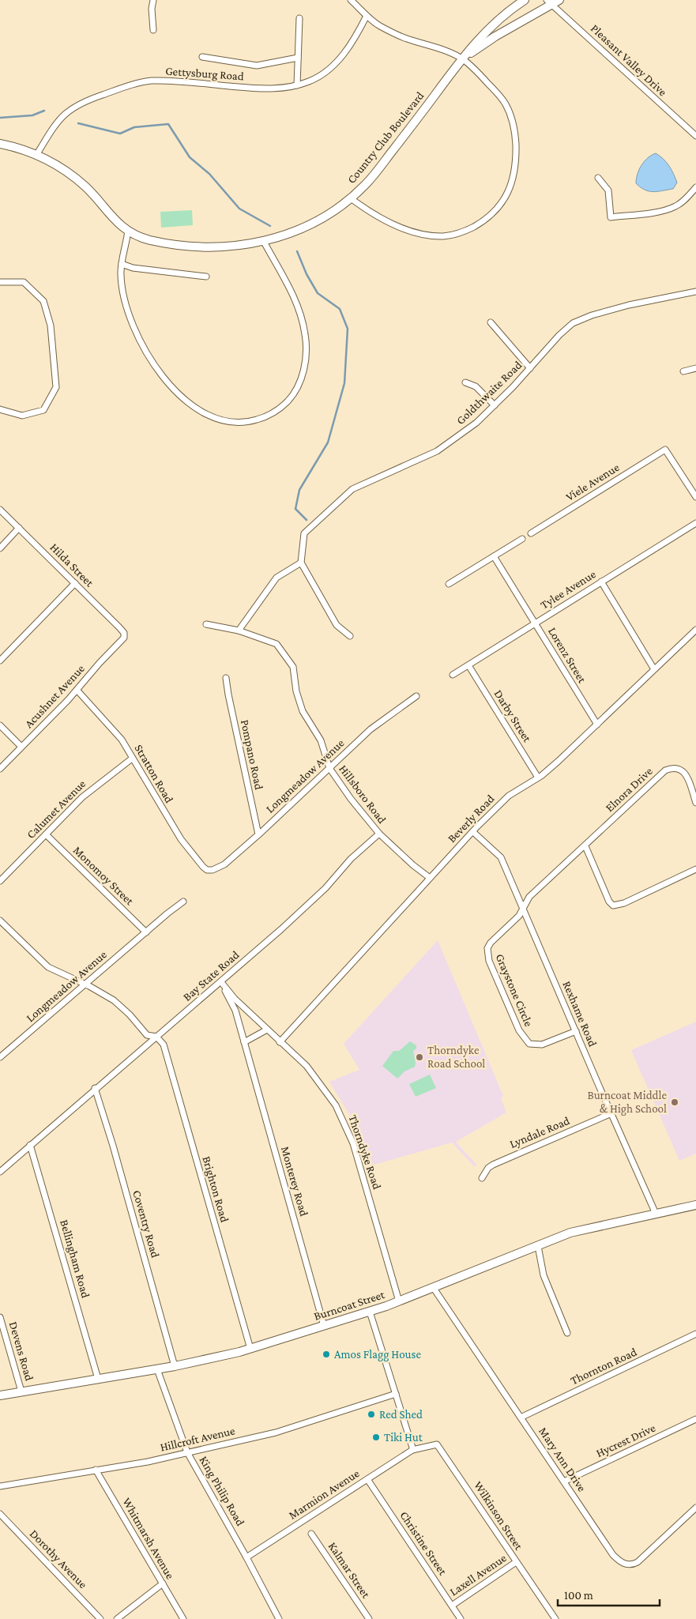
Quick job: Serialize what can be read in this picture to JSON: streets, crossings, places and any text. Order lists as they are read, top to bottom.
{
  "streets": {
    "street": [
      "Pleasant Valley Drive",
      "Gettysburg Road",
      "Country Club Boulevard",
      "Goldthwaite Road",
      "Viele Avenue",
      "Hilda Street",
      "Tylee Avenue",
      "Lorenz Street",
      "Acushnet Avenue",
      "Darby Street",
      "Pompano Road",
      "Stratton Road",
      "Longmeadow Avenue",
      "Elnora Drive",
      "Hillsboro Road",
      "Calumet Avenue",
      "Beverly Road",
      "Monomoy Street",
      "Bay State Road",
      "Graystone Circle",
      "Rexhame Road",
      "Lyndale Road",
      "Thorndyke Road",
      "Monterey Road",
      "Brighton Road",
      "Coventry Road",
      "Bellingham Road",
      "Burncoat Street",
      "Devens Road",
      "Thornton Road",
      "Hillcroft Avenue",
      "Hycrest Drive",
      "Mary Ann Drive",
      "King Philip Road",
      "Marmion Avenue",
      "Wilkinson Street",
      "Whitmarsh Avenue",
      "Christine Street",
      "Dorothy Avenue",
      "Kalmar Street",
      "Laxell Avenue"
    ]
  },
  "crossings": [
    ["Pleasant Valley Drive", "Country Club Boulevard"],
    ["Gettysburg Road", "Country Club Boulevard"],
    ["Hilda Street", "Acushnet Avenue"],
    ["Tylee Avenue", "Lorenz Street"],
    ["Tylee Avenue", "Darby Street"],
    ["Lorenz Street", "Beverly Road"],
    ["Acushnet Avenue", "Stratton Road"],
    ["Darby Street", "Beverly Road"],
    ["Pompano Road", "Longmeadow Avenue"],
    ["Stratton Road", "Longmeadow Avenue"],
    ["Stratton Road", "Calumet Avenue"],
    ["Longmeadow Avenue", "Hillsboro Road"],
    ["Longmeadow Avenue", "Monomoy Street"],
    ["Elnora Drive", "Graystone Circle"],
    ["Elnora Drive", "Rexhame Road"],
    ["Hillsboro Road", "Bay State Road"],
    ["Calumet Avenue", "Monomoy Street"],
    ["Beverly Road", "Rexhame Road"],
    ["Beverly Road", "Thorndyke Road"],
    ["Bay State Road", "Thorndyke Road"],
    ["Bay State Road", "Monterey Road"],
    ["Bay State Road", "Brighton Road"],
    ["Bay State Road", "Coventry Road"],
    ["Bay State Road", "Bellingham Road"],
    ["Graystone Circle", "Rexhame Road"],
    ["Rexhame Road", "Lyndale Road"],
    ["Rexhame Road", "Burncoat Street"],
    ["Thorndyke Road", "Monterey Road"],
    ["Thorndyke Road", "Burncoat Street"],
    ["Monterey Road", "Burncoat Street"],
    ["Brighton Road", "Burncoat Street"],
    ["Coventry Road", "Burncoat Street"],
    ["Bellingham Road", "Burncoat Street"],
    ["Burncoat Street", "Devens Road"],
    ["Burncoat Street", "Mary Ann Drive"],
    ["Burncoat Street", "King Philip Road"],
    ["Thornton Road", "Mary Ann Drive"],
    ["Hillcroft Avenue", "King Philip Road"],
    ["Hillcroft Avenue", "Whitmarsh Avenue"],
    ["Hycrest Drive", "Mary Ann Drive"],
    ["King Philip Road", "Marmion Avenue"],
    ["Marmion Avenue", "Wilkinson Street"],
    ["Marmion Avenue", "Christine Street"],
    ["Wilkinson Street", "Laxell Avenue"],
    ["Christine Street", "Laxell Avenue"]
  ],
  "places": [
    "Thorndyke Road School",
    "Burncoat Middle & High School",
    "Amos Flagg House",
    "Red Shed",
    "Tiki Hut"
  ],
  "scale_bar": "100 m"
}
